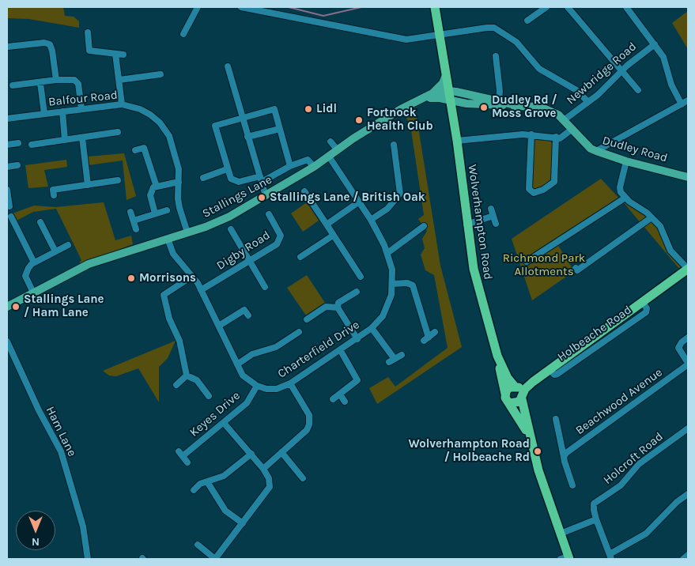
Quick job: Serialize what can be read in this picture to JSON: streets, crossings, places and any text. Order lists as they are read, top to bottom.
{
  "streets": {
    "highway": ["Wolverhampton Road", "Holbeache Road"],
    "main road": ["Dudley Road", "Stallings Lane"],
    "street": [
      "Newbridge Road",
      "Balfour Road",
      "Digby Road",
      "Charterfield Drive",
      "Beachwood Avenue",
      "Keyes Drive",
      "Ham Lane",
      "Holcroft Road"
    ]
  },
  "crossings": [
    ["Newbridge Road", "Dudley Road"],
    ["Balfour Road", "Stallings Lane"],
    ["Dudley Road", "Stallings Lane"],
    ["Dudley Road", "Wolverhampton Road"],
    ["Stallings Lane", "Wolverhampton Road"],
    ["Stallings Lane", "Charterfield Drive"],
    ["Wolverhampton Road", "Holbeache Road"],
    ["Charterfield Drive", "Keyes Drive"]
  ],
  "parks": ["Richmond Park Allotments"],
  "places": [
    "Dudley Rd / Moss Grove",
    "Lidl",
    "Fortnock Health Club",
    "Stallings Lane / British Oak",
    "Morrisons",
    "Stallings Lane / Ham Lane",
    "Wolverhampton Road / Holbeache Rd"
  ],
  "north": "bottom"
}
